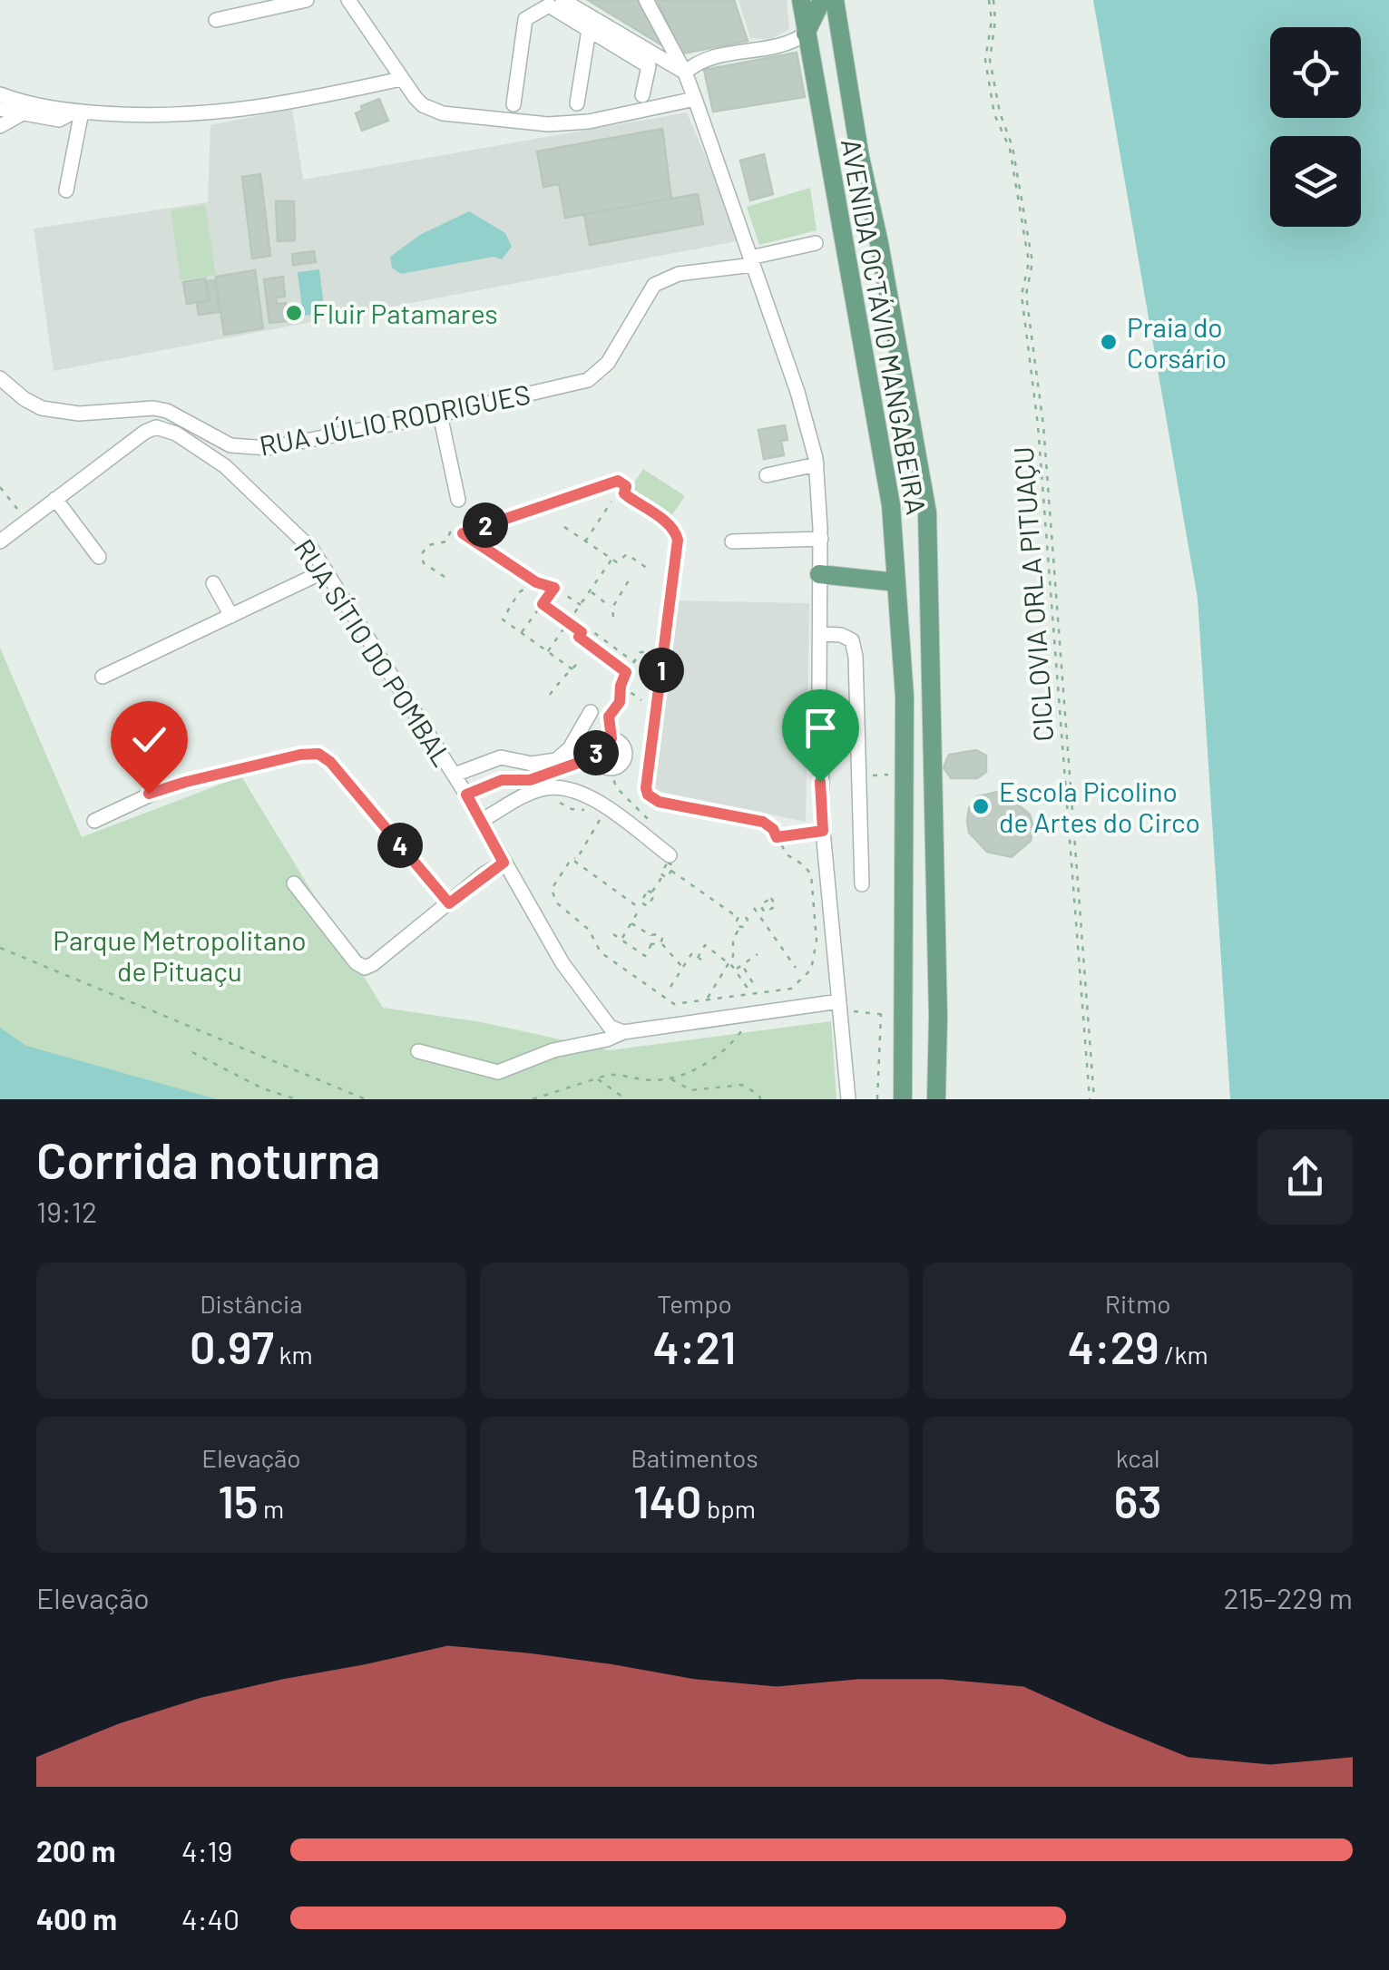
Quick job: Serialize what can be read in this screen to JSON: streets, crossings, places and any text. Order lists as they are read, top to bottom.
{
  "streets": {
    "main road": ["AVENIDA OCTÁVIO MANGABEIRA"],
    "street": ["RUA JÚLIO RODRIGUES", "RUA SÍTIO DO POMBAL"],
    "path": ["CICLOVIA ORLA PITUAÇU"]
  },
  "parks": ["Parque Metropolitano de Pituaçu"],
  "places": ["Fluir Patamares", "Praia do Corsário", "Escola Picolino de Artes do Circo"],
  "page": {
    "pins": [
      "2",
      "1",
      "3",
      "4"
    ],
    "heading": ["Corrida noturna", "19:12"],
    "stats": [
      ["Distância", "0.97 km"],
      ["Tempo", "4:21"],
      ["Ritmo", "4:29 /km"],
      ["Elevação", "15 m"],
      ["Batimentos", "140 bpm"],
      ["kcal", "63"]
    ],
    "chart": ["Elevação", "215–229 m"],
    "list": [
      {
        "name": "200 m",
        "note": "4:19"
      },
      {
        "name": "400 m",
        "note": "4:40"
      }
    ]
  }
}
